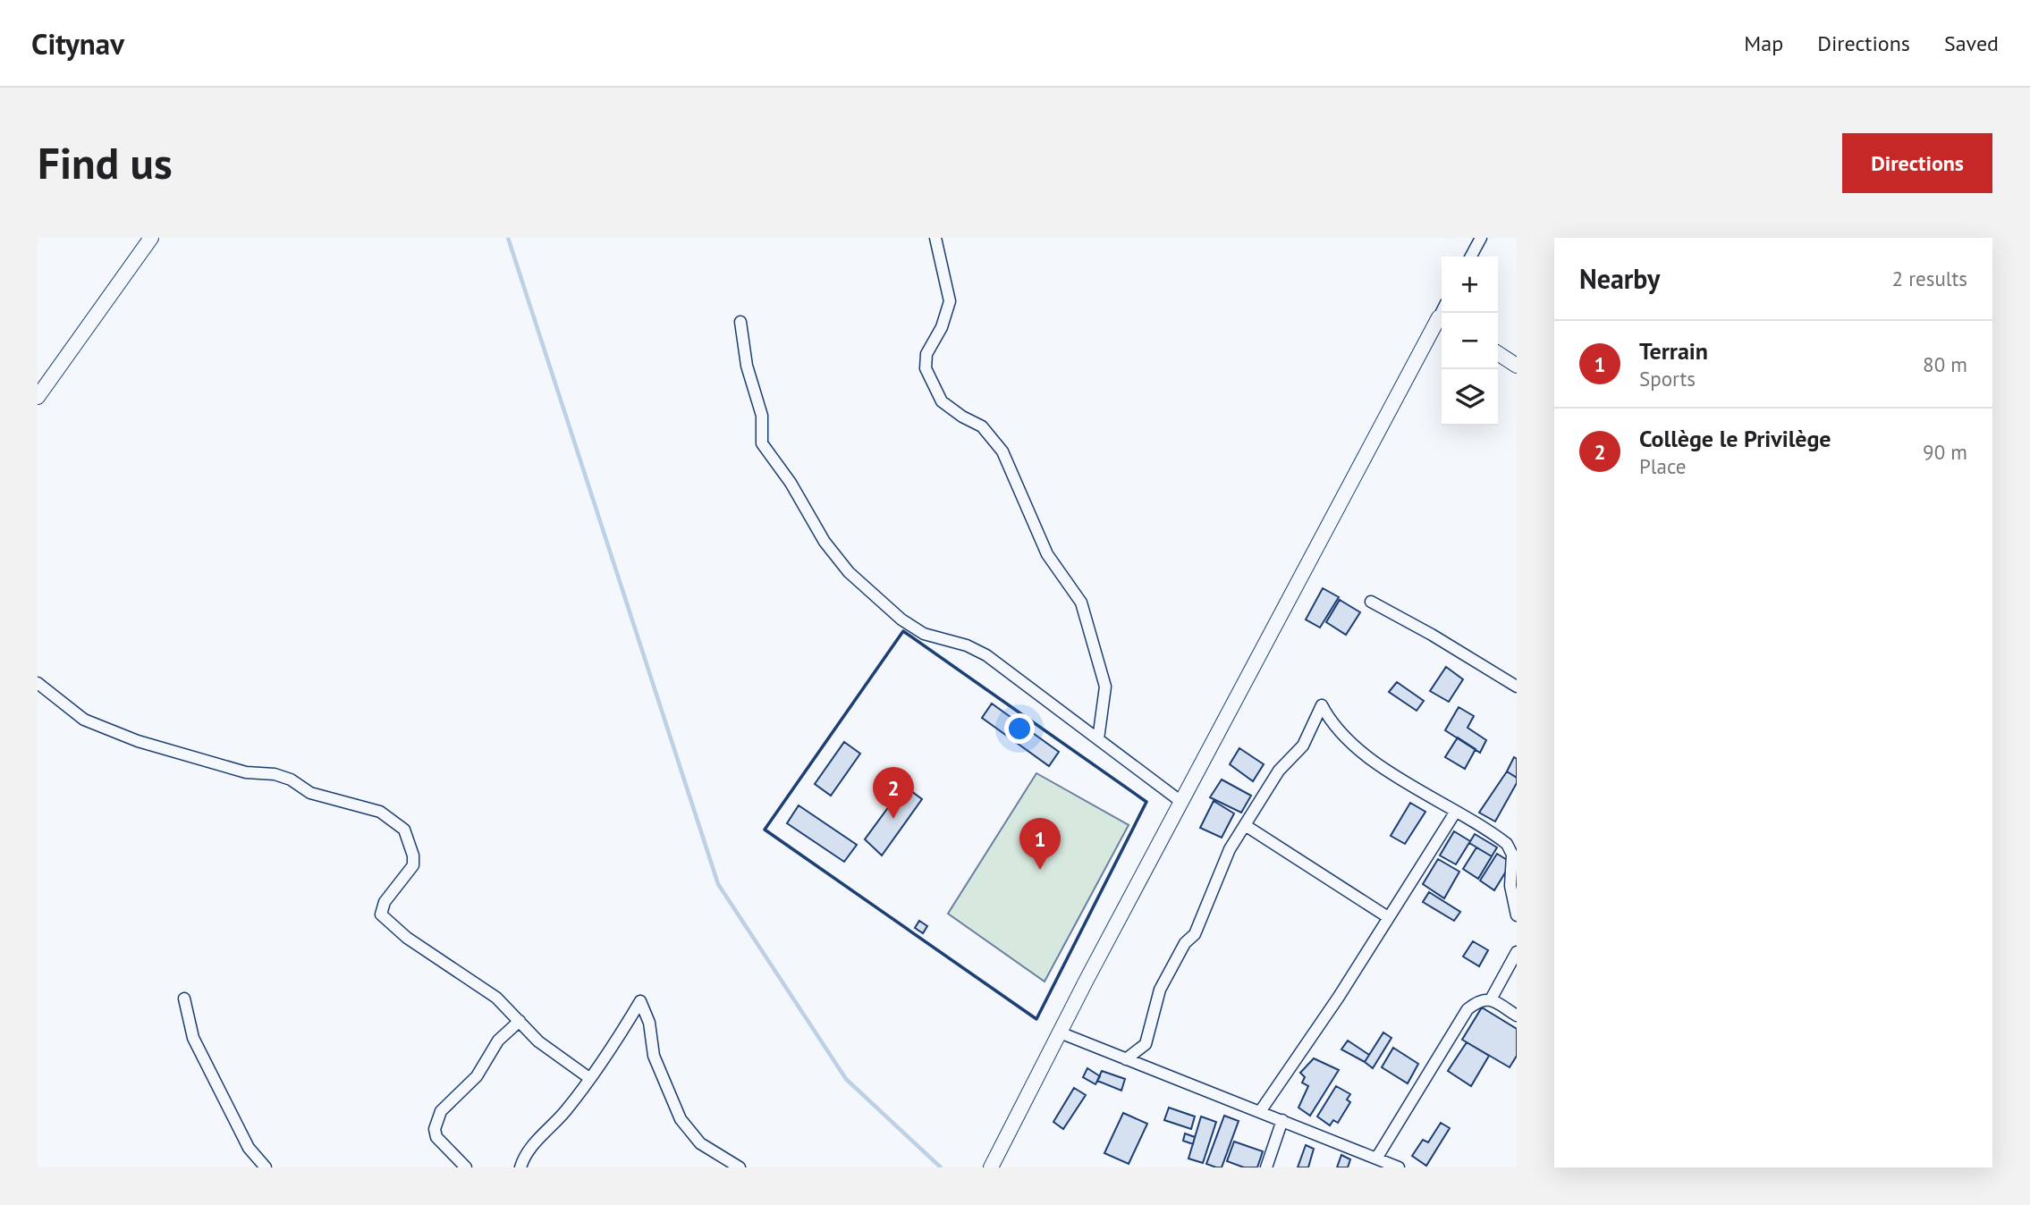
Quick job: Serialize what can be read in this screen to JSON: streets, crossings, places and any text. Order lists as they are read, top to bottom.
{
  "page": {
    "header": "Citynav",
    "nav": ["Map", "Directions", "Saved"],
    "buttons": "Directions",
    "title": "Find us",
    "heading": ["Nearby", "2 results"],
    "map_buttons": ["+", "−"],
    "list": [
      {
        "mark": "1",
        "name": "Terrain",
        "note": "Sports",
        "value": "80 m"
      },
      {
        "mark": "2",
        "name": "Collège le Privilège",
        "note": "Place",
        "value": "90 m"
      }
    ],
    "pins": ["2", "1"]
  }
}
